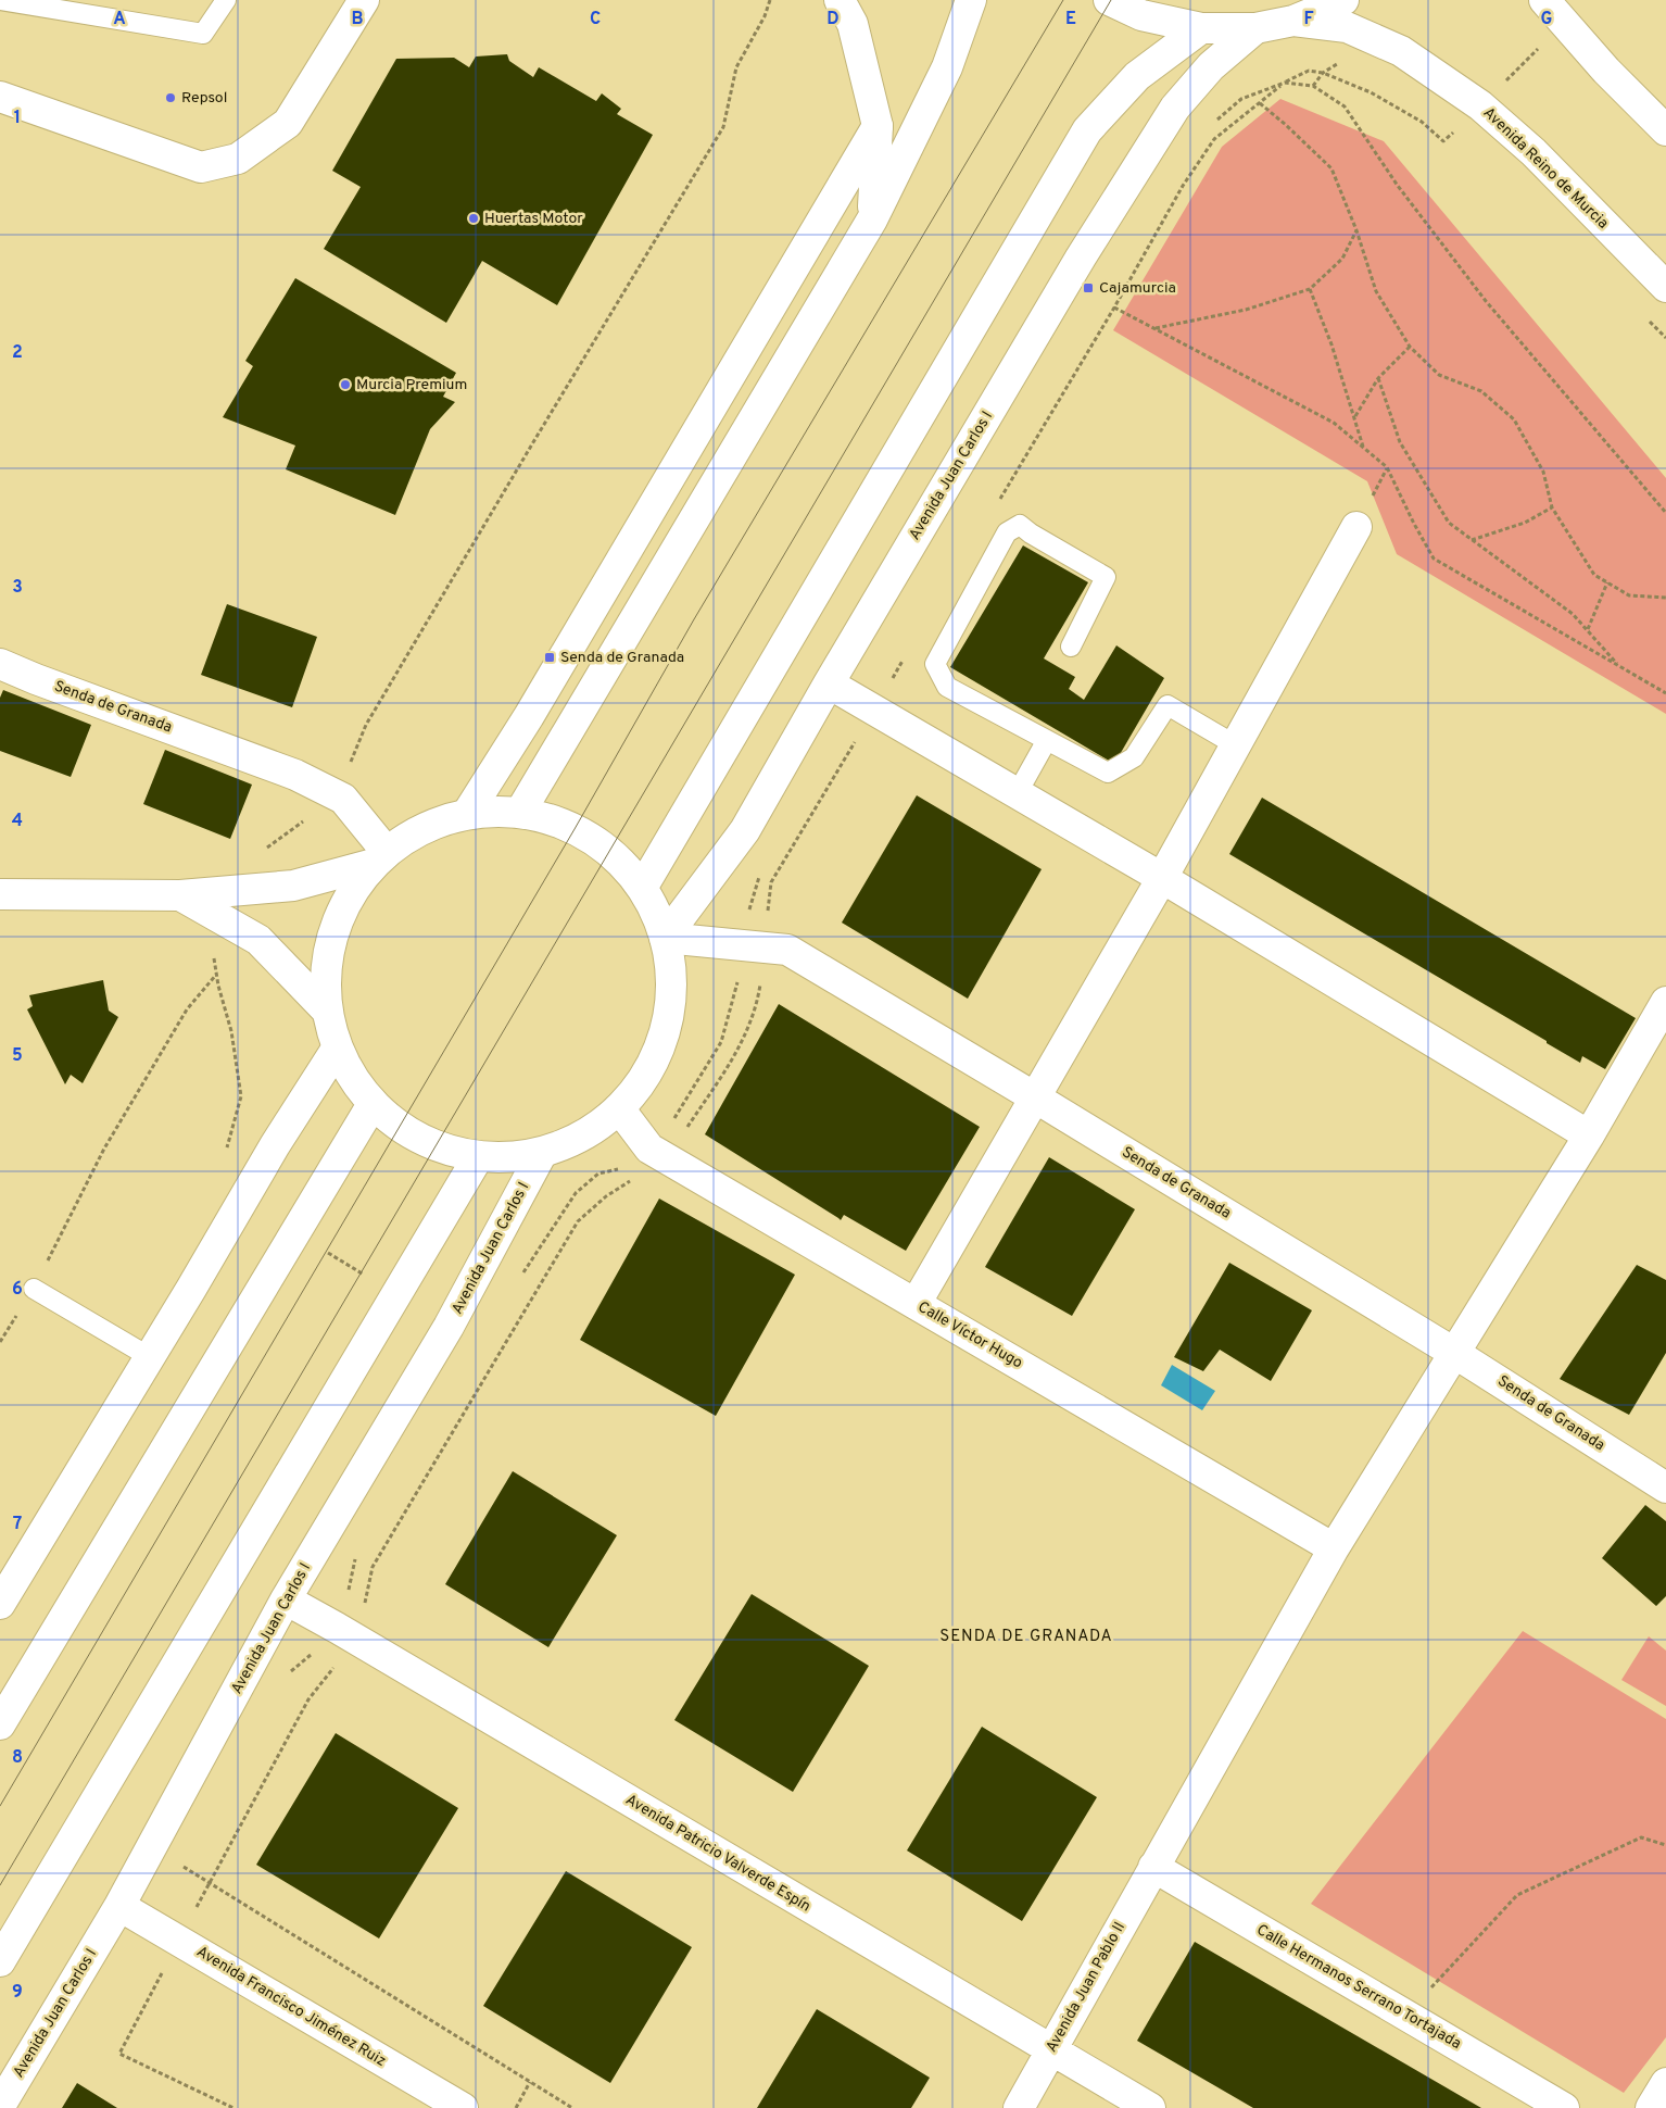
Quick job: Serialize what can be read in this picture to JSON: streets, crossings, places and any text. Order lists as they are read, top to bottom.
{
  "streets": {
    "street": [
      "Avenida Reino de Murcia",
      "Avenida Juan Carlos I",
      "Senda de Granada",
      "Calle Víctor Hugo",
      "Avenida Patricio Valverde Espín",
      "Avenida Juan Pablo II",
      "Calle Hermanos Serrano Tortajada",
      "Avenida Francisco Jiménez Ruiz"
    ]
  },
  "crossings": [
    ["Avenida Juan Carlos I", "Senda de Granada"],
    ["Avenida Juan Carlos I", "Avenida Patricio Valverde Espín"],
    ["Avenida Juan Carlos I", "Avenida Francisco Jiménez Ruiz"],
    ["Senda de Granada", "Avenida Juan Pablo II"],
    ["Calle Víctor Hugo", "Avenida Juan Pablo II"],
    ["Avenida Patricio Valverde Espín", "Avenida Juan Pablo II"],
    ["Avenida Juan Pablo II", "Calle Hermanos Serrano Tortajada"]
  ],
  "districts": ["SENDA DE GRANADA"],
  "places": {
    "other": ["Repsol", "Huertas Motor", "Murcia Premium"],
    "transit": ["Cajamurcia", "Senda de Granada"]
  },
  "grid": {
    "columns": [
      "A",
      "B",
      "C",
      "D",
      "E",
      "F",
      "G"
    ],
    "rows": [
      "1",
      "2",
      "3",
      "4",
      "5",
      "6",
      "7",
      "8",
      "9"
    ]
  }
}
